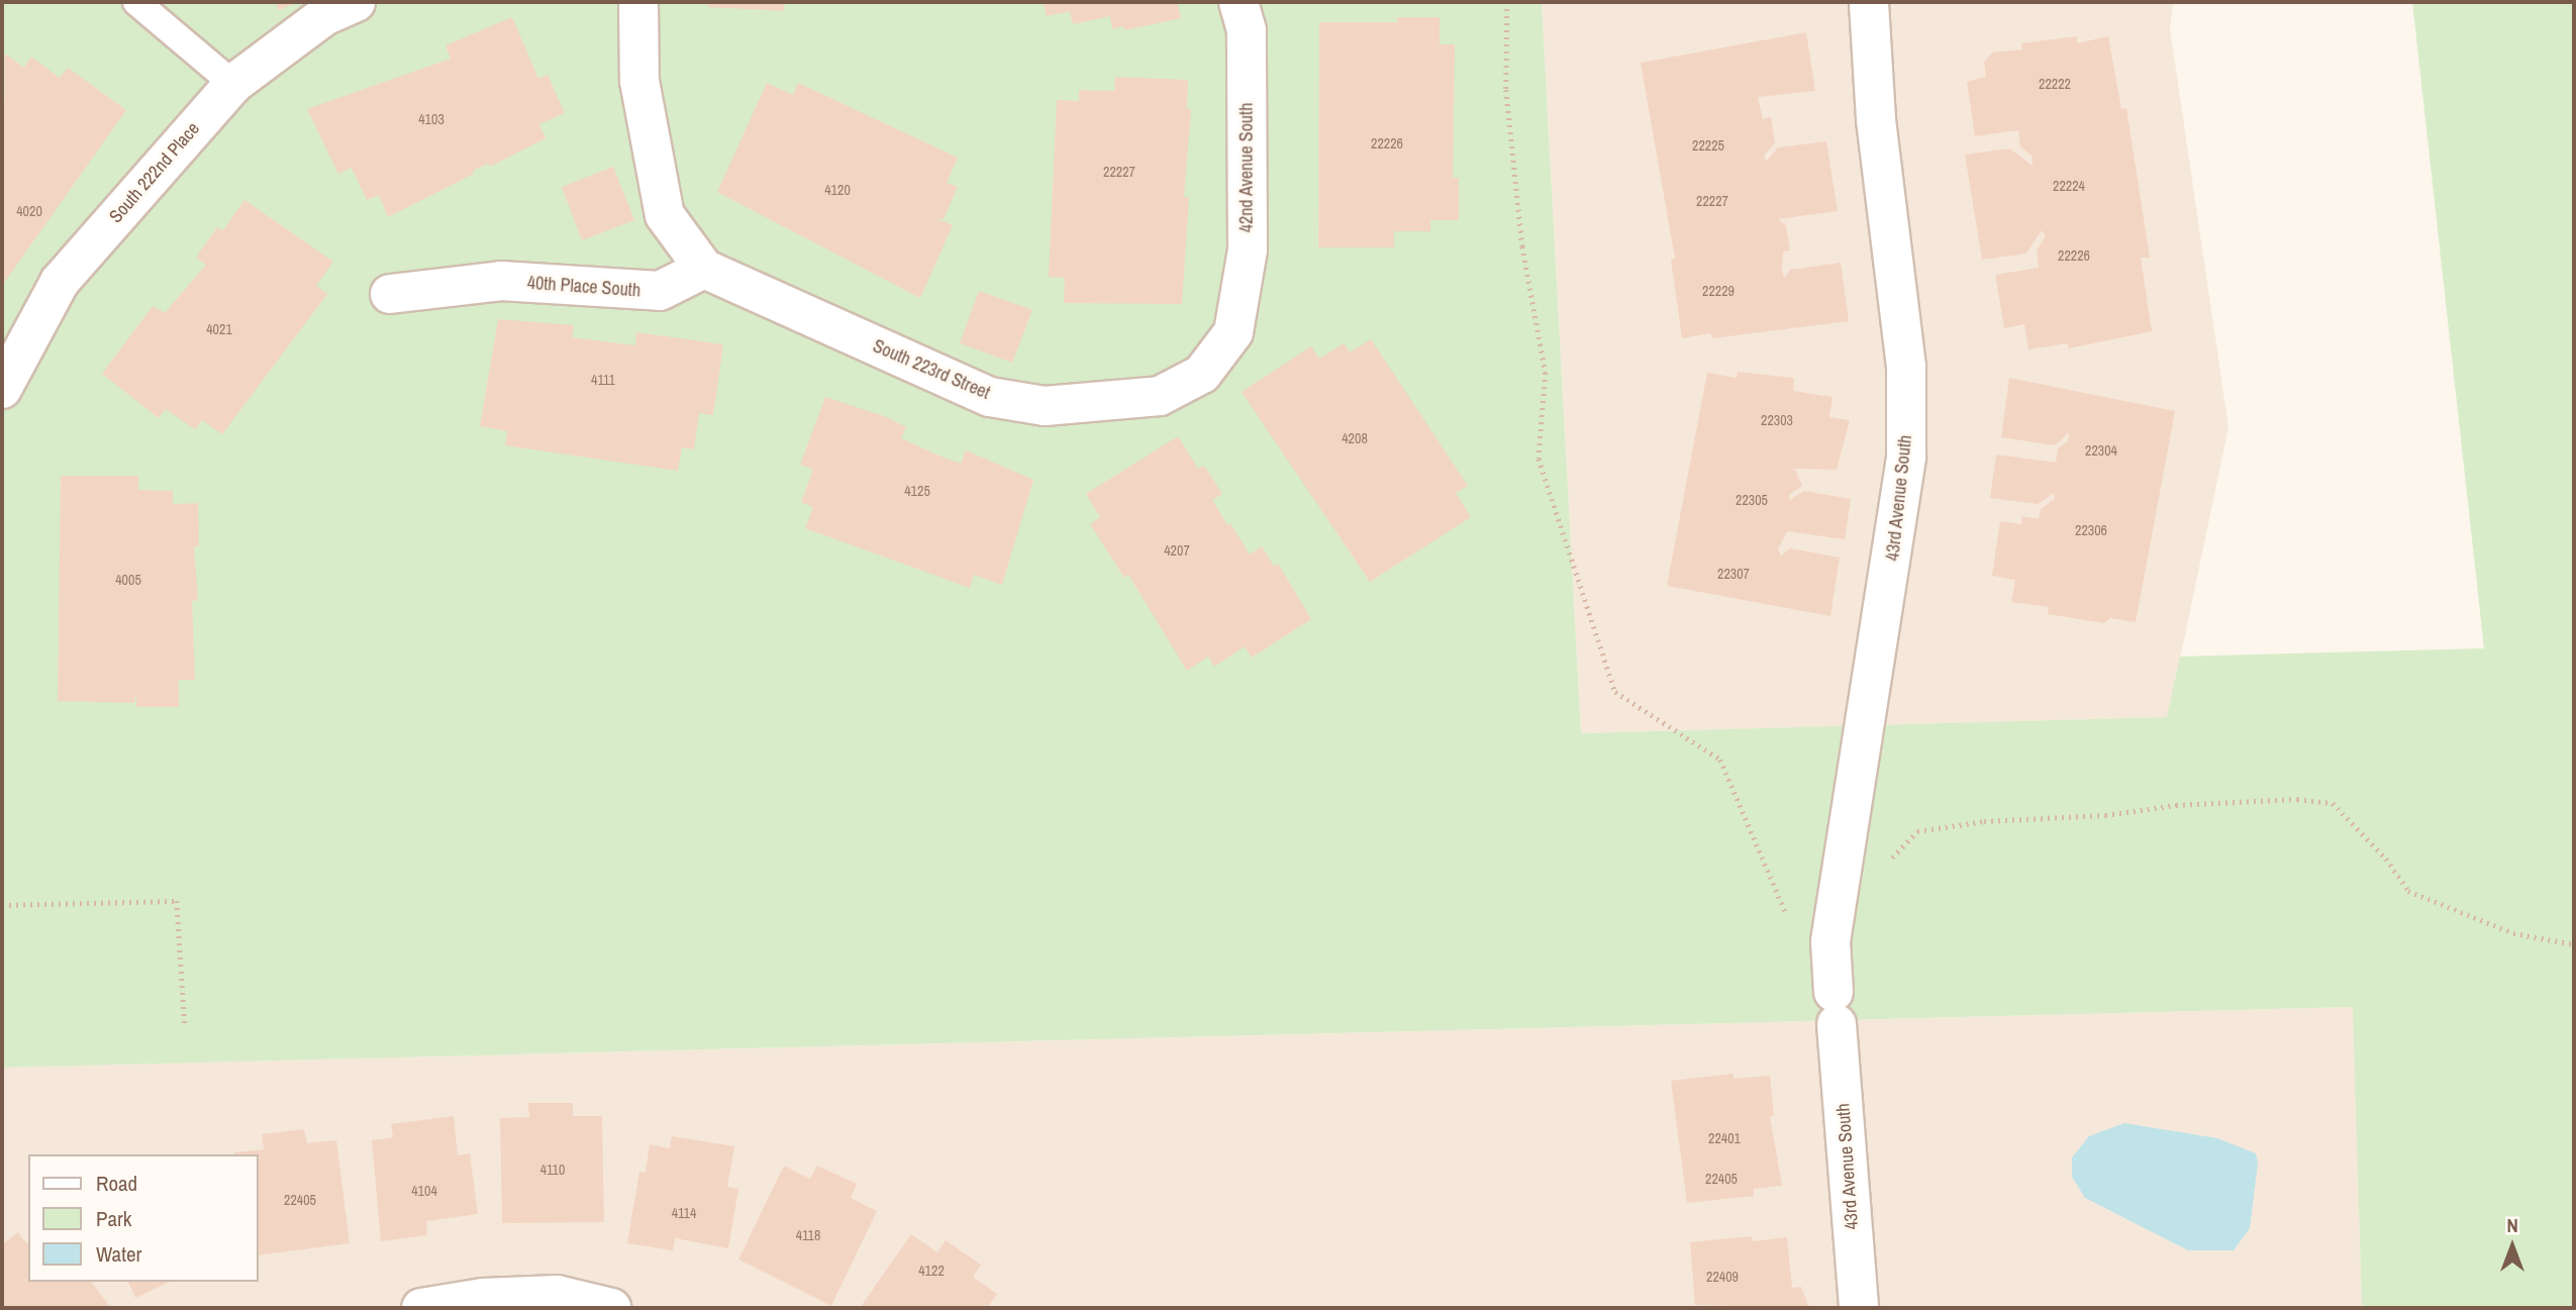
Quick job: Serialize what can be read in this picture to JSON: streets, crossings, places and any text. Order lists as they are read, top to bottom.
{
  "streets": {
    "street": [
      "42nd Avenue South",
      "South 222nd Place",
      "40th Place South",
      "South 223rd Street",
      "43rd Avenue South"
    ]
  },
  "crossings": [
    ["42nd Avenue South", "South 223rd Street"],
    ["40th Place South", "South 223rd Street"]
  ],
  "house_numbers": [
    "22222",
    "4103",
    "22226",
    "22225",
    "22227",
    "22224",
    "4120",
    "22227",
    "4020",
    "22226",
    "22229",
    "4021",
    "4111",
    "22303",
    "4208",
    "22304",
    "4125",
    "22305",
    "22306",
    "4207",
    "22307",
    "4005",
    "22401",
    "4110",
    "22405",
    "4104",
    "22405",
    "4114",
    "4118",
    "4122",
    "22409"
  ],
  "legend": ["Road", "Park", "Water"],
  "north": "top"
}
